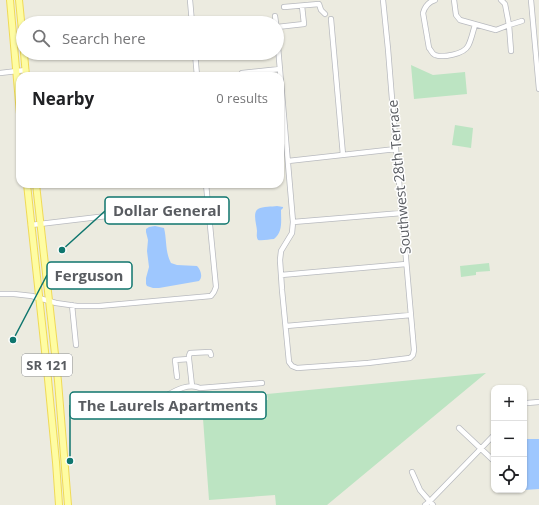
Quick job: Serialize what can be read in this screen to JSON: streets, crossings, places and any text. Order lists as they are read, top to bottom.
{
  "streets": {
    "main road": ["SR 121"],
    "street": ["Southwest 28th Terrace"]
  },
  "places": ["Dollar General", "Ferguson", "The Laurels Apartments"],
  "page": {
    "search": "Search here",
    "heading": ["Nearby", "0 results"],
    "map_buttons": ["+", "−"]
  }
}
